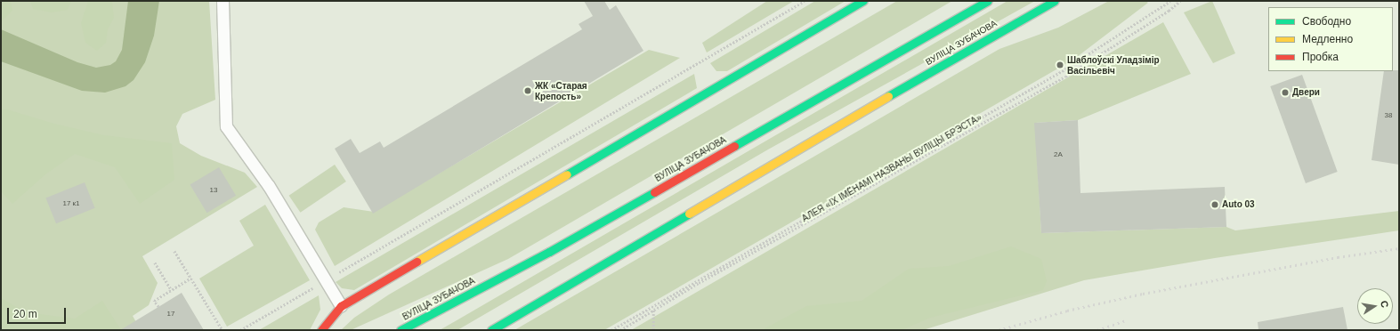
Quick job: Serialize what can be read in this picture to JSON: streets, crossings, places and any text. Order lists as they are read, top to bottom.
{
  "streets": {
    "main road": ["ВУЛІЦА ЗУБАЧОВА"],
    "path": ["АЛЕЯ «ІХ ІМЁНАМІ НАЗВАНЫ ВУЛІЦЫ БРЭСТА»"]
  },
  "places": [
    "Шаблоўскі Уладзімір Васільевіч",
    "ЖК «Старая Крепость»",
    "Двери",
    "Auto 03"
  ],
  "house_numbers": [
    "38",
    "2А",
    "13",
    "17 к1",
    "17"
  ],
  "legend": ["Свободно", "Медленно", "Пробка"],
  "scale_bar": "20 m",
  "north": "right"
}
